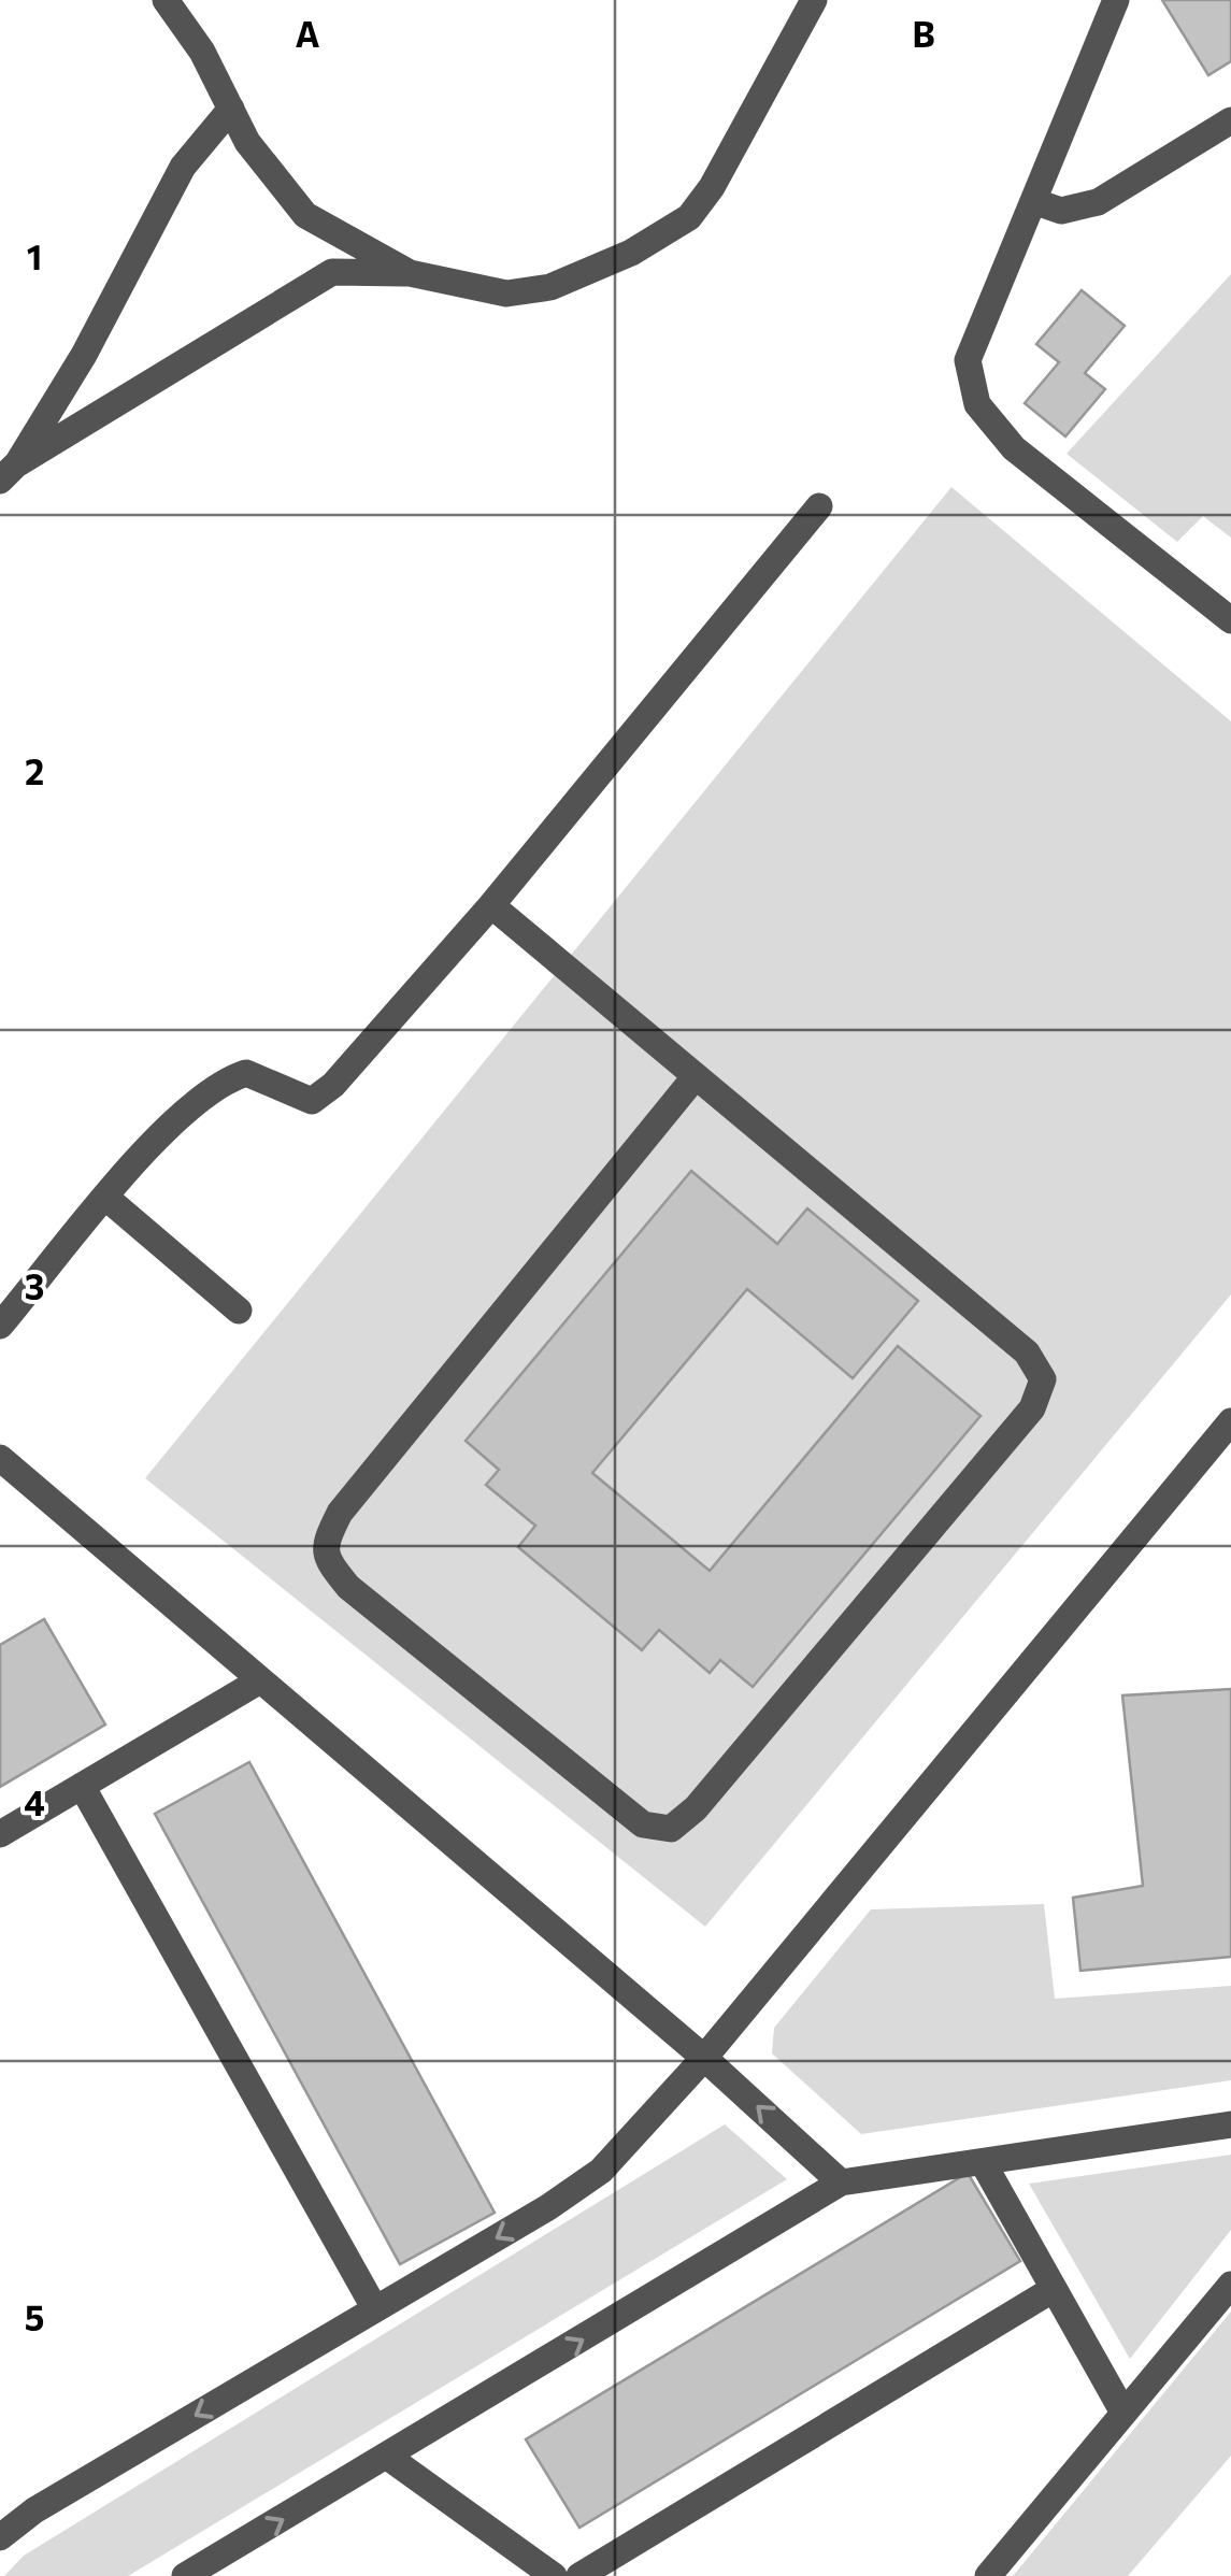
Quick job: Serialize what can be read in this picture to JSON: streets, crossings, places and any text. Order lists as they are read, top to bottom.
{
  "grid": {
    "columns": ["A", "B"],
    "rows": [
      "1",
      "2",
      "3",
      "4",
      "5"
    ]
  }
}
